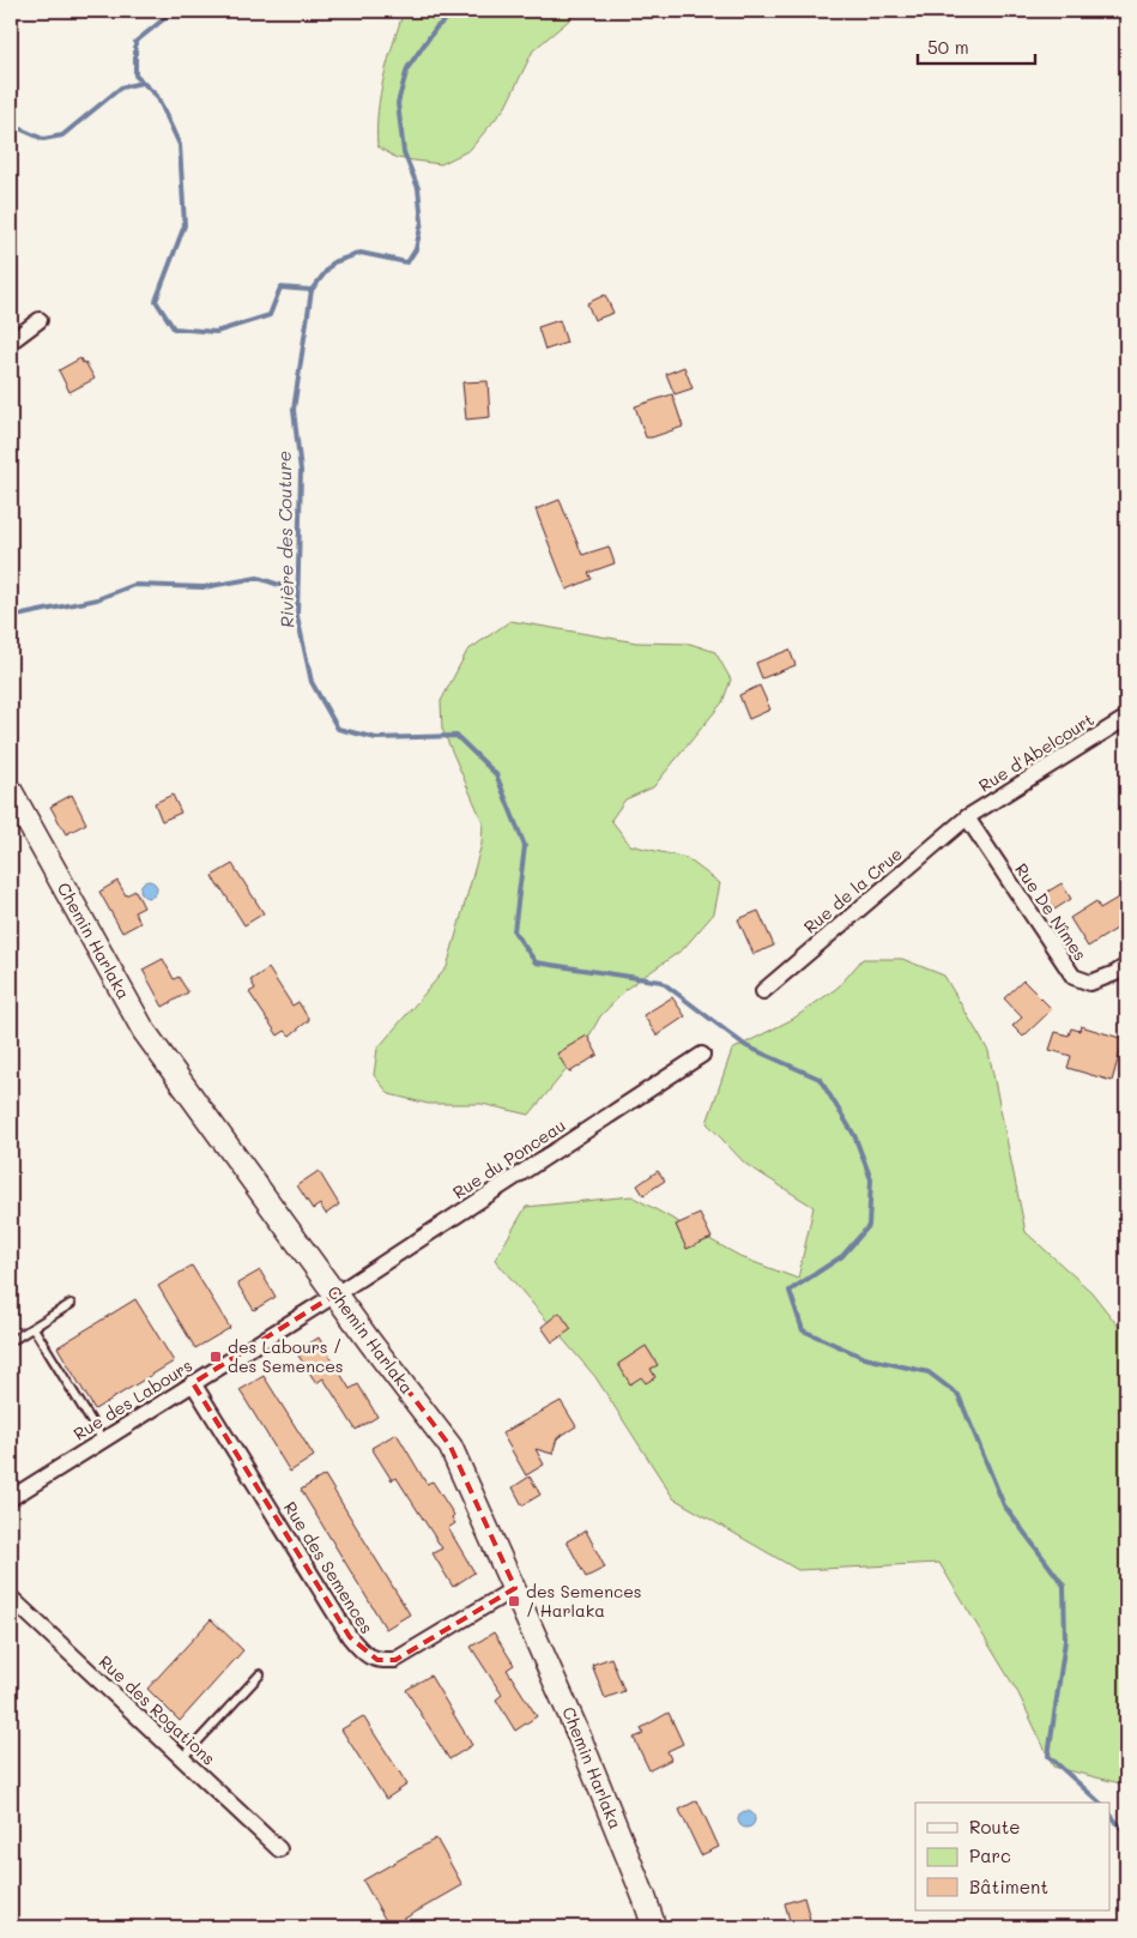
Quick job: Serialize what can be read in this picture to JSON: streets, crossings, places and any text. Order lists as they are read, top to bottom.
{
  "streets": {
    "street": [
      "Rue d'Abelcourt",
      "Rue de la Crue",
      "Rue De Nîmes",
      "Chemin Harlaka",
      "Rue du Ponceau",
      "Rue des Labours",
      "Rue des Semences",
      "Rue des Rogations"
    ]
  },
  "crossings": [
    ["Rue d'Abelcourt", "Rue de la Crue"],
    ["Rue d'Abelcourt", "Rue De Nîmes"],
    ["Rue de la Crue", "Rue De Nîmes"],
    ["Chemin Harlaka", "Rue du Ponceau"],
    ["Chemin Harlaka", "Rue des Labours"],
    ["Chemin Harlaka", "Rue des Semences"],
    ["Rue du Ponceau", "Rue des Labours"],
    ["Rue des Labours", "Rue des Semences"]
  ],
  "water": ["Rivière des Couture"],
  "places": {
    "transit": ["des Labours / des Semences", "des Semences / Harlaka"]
  },
  "legend": ["Route", "Parc", "Bâtiment"],
  "scale_bar": "50 m"
}
